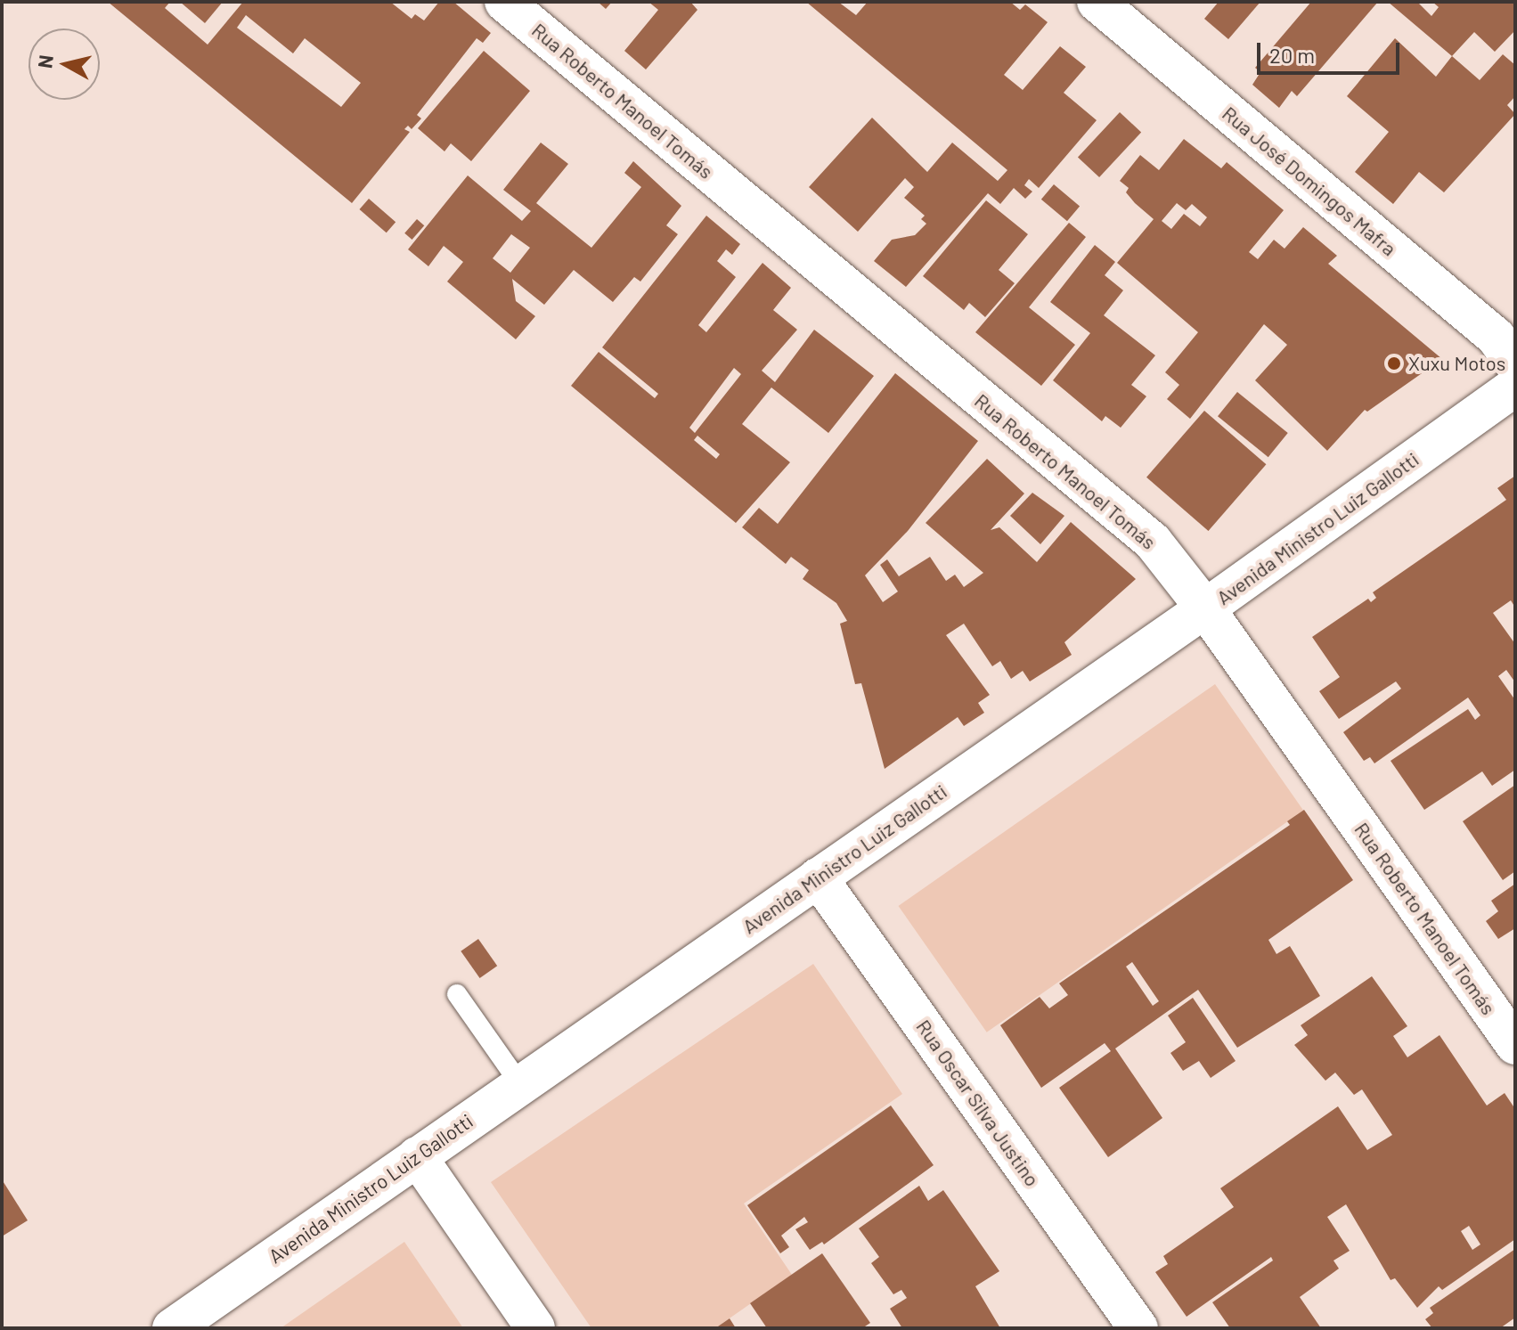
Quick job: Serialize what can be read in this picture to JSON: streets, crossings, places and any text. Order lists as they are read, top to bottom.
{
  "streets": {
    "street": [
      "Rua Roberto Manoel Tomás",
      "Rua José Domingos Mafra",
      "Avenida Ministro Luiz Gallotti",
      "Rua Oscar Silva Justino"
    ]
  },
  "crossings": [
    ["Rua Roberto Manoel Tomás", "Avenida Ministro Luiz Gallotti"],
    ["Avenida Ministro Luiz Gallotti", "Rua Oscar Silva Justino"]
  ],
  "places": ["Xuxu Motos"],
  "scale_bar": "20 m",
  "north": "left"
}
